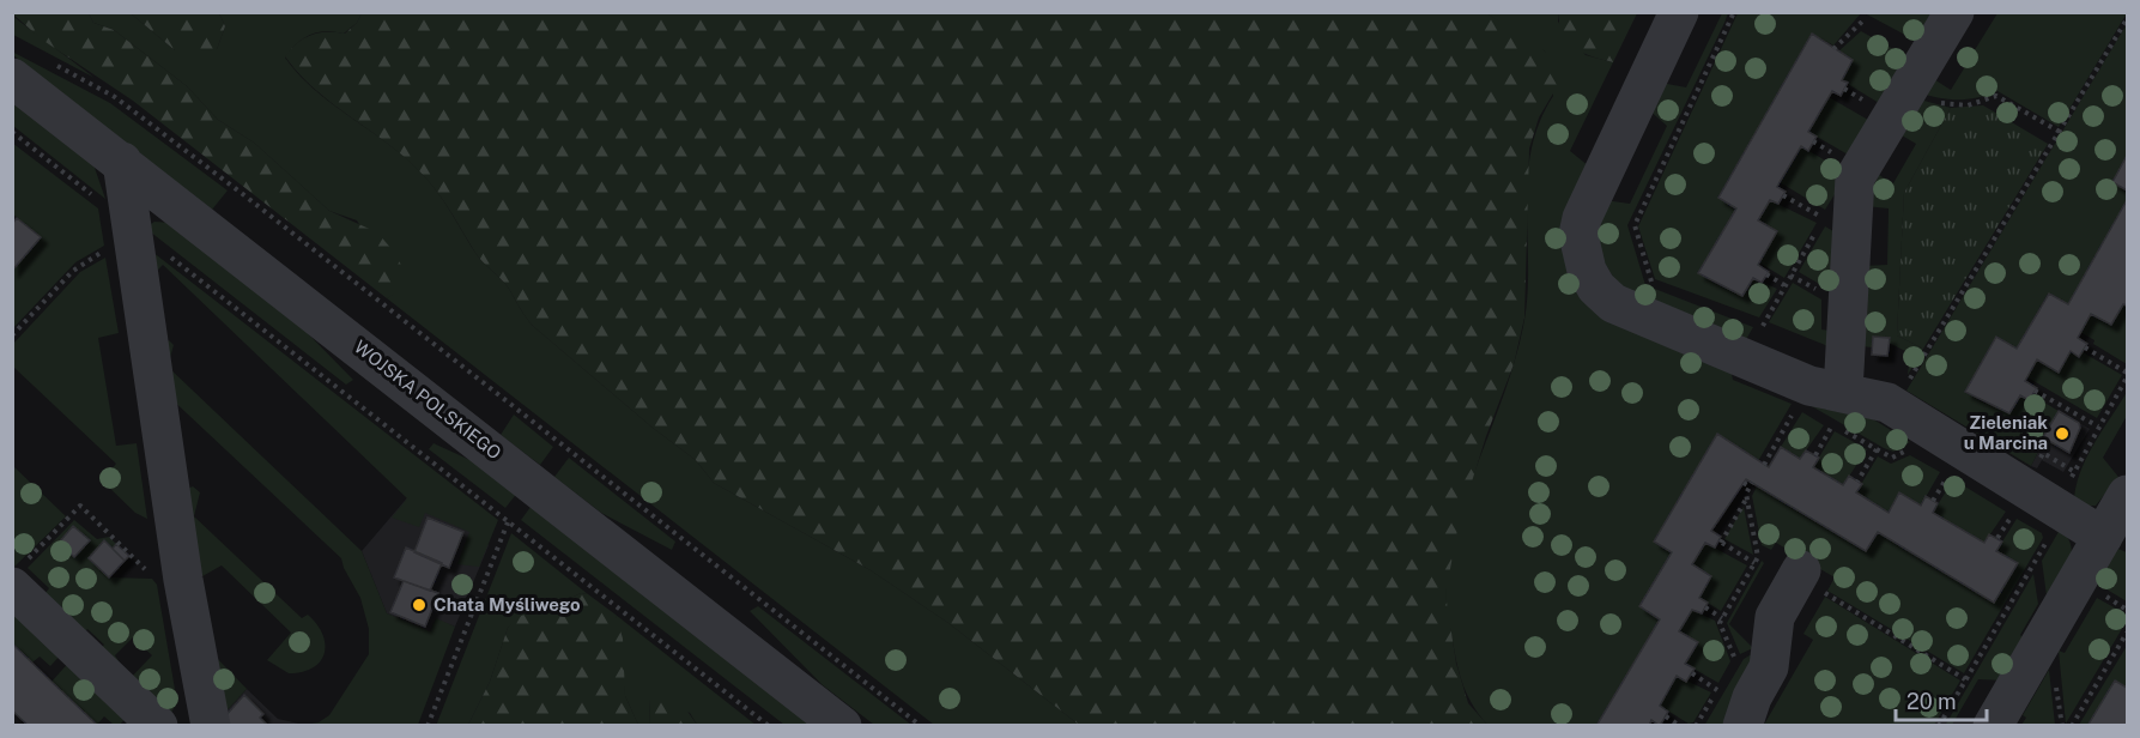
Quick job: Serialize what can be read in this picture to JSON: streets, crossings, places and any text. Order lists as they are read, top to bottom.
{
  "streets": {
    "street": ["WOJSKA POLSKIEGO"]
  },
  "places": ["Zieleniak u Marcina", "Chata Myśliwego"],
  "scale_bar": "20 m"
}
